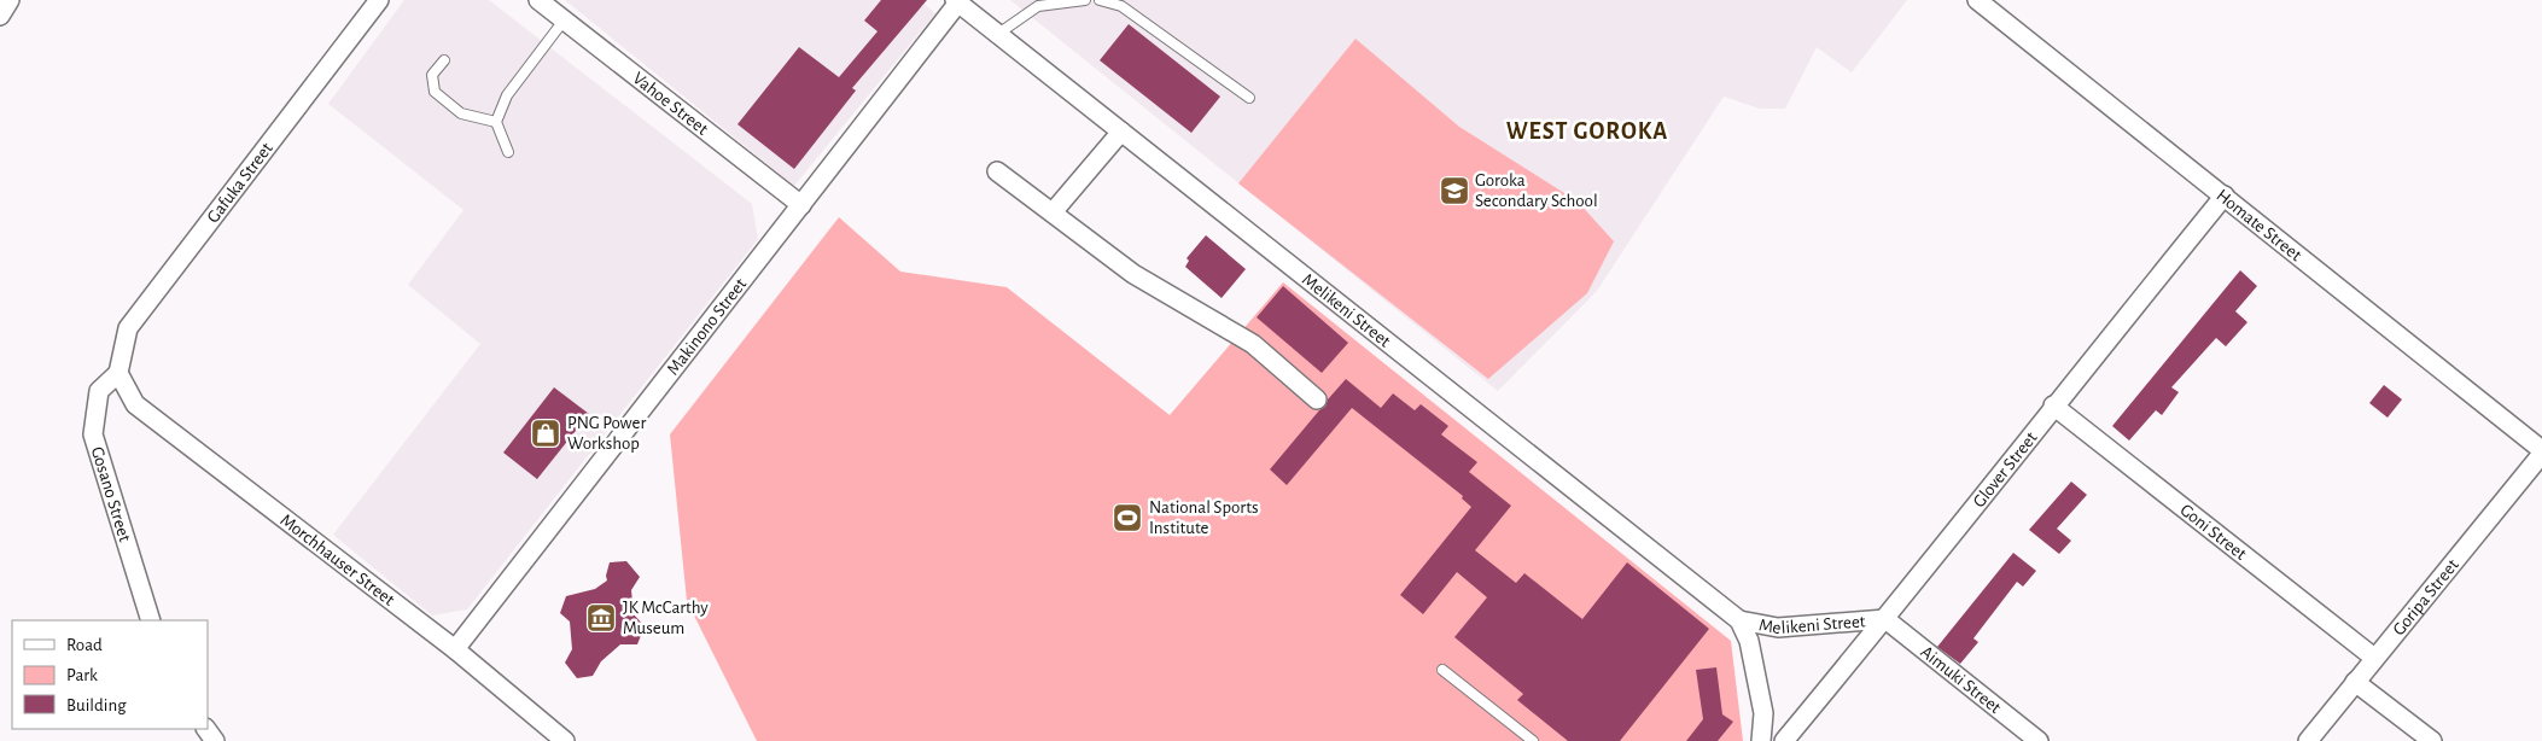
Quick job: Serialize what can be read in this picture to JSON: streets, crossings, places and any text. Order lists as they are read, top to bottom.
{
  "streets": {
    "street": [
      "Vahoe Street",
      "Gafuka Street",
      "Homate Street",
      "Melikeni Street",
      "Makinono Street",
      "Glover Street",
      "Gosano Street",
      "Goni Street",
      "Morchhauser Street",
      "Goripa Street",
      "Aimuki Street"
    ]
  },
  "crossings": [
    ["Vahoe Street", "Makinono Street"],
    ["Gafuka Street", "Gosano Street"],
    ["Gafuka Street", "Morchhauser Street"],
    ["Homate Street", "Glover Street"],
    ["Homate Street", "Goripa Street"],
    ["Melikeni Street", "Makinono Street"],
    ["Melikeni Street", "Glover Street"],
    ["Melikeni Street", "Aimuki Street"],
    ["Makinono Street", "Morchhauser Street"],
    ["Glover Street", "Goni Street"],
    ["Glover Street", "Aimuki Street"],
    ["Gosano Street", "Morchhauser Street"],
    ["Goni Street", "Goripa Street"]
  ],
  "districts": ["WEST GOROKA"],
  "places": {
    "school or university": ["Goroka Secondary School"],
    "shop": ["PNG Power Workshop"],
    "sports": ["National Sports Institute"],
    "museum": ["JK McCarthy Museum"]
  },
  "legend": ["Road", "Park", "Building"]
}
